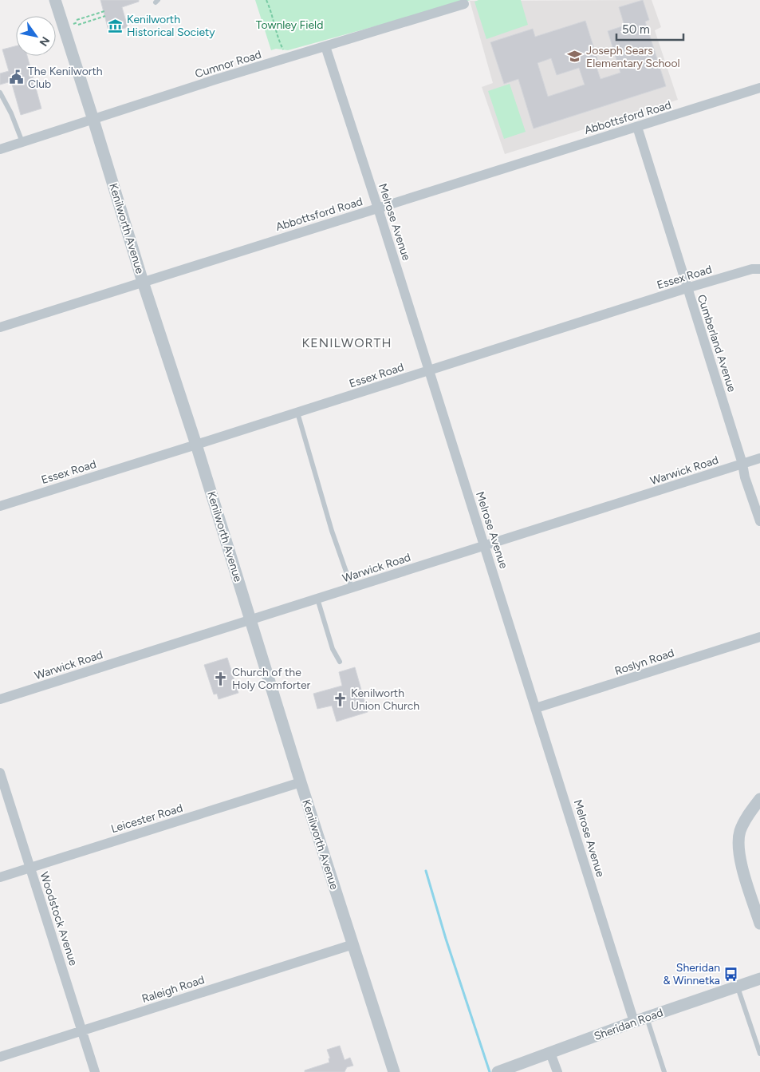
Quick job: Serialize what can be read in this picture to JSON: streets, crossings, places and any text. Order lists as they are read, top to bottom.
{
  "streets": {
    "street": [
      "Cumnor Road",
      "Abbottsford Road",
      "Melrose Avenue",
      "Kenilworth Avenue",
      "Essex Road",
      "Cumberland Avenue",
      "Warwick Road",
      "Roslyn Road",
      "Leicester Road",
      "Woodstock Avenue",
      "Raleigh Road",
      "Sheridan Road"
    ]
  },
  "crossings": [
    ["Cumnor Road", "Melrose Avenue"],
    ["Cumnor Road", "Kenilworth Avenue"],
    ["Abbottsford Road", "Melrose Avenue"],
    ["Abbottsford Road", "Kenilworth Avenue"],
    ["Abbottsford Road", "Cumberland Avenue"],
    ["Melrose Avenue", "Essex Road"],
    ["Melrose Avenue", "Warwick Road"],
    ["Melrose Avenue", "Roslyn Road"],
    ["Melrose Avenue", "Sheridan Road"],
    ["Kenilworth Avenue", "Essex Road"],
    ["Kenilworth Avenue", "Warwick Road"],
    ["Kenilworth Avenue", "Leicester Road"],
    ["Kenilworth Avenue", "Raleigh Road"],
    ["Essex Road", "Cumberland Avenue"],
    ["Cumberland Avenue", "Warwick Road"],
    ["Leicester Road", "Woodstock Avenue"],
    ["Woodstock Avenue", "Raleigh Road"]
  ],
  "districts": ["KENILWORTH"],
  "parks": ["Townley Field"],
  "places": {
    "museum": ["Kenilworth Historical Society"],
    "school or university": ["Joseph Sears Elementary School"],
    "public building": ["The Kenilworth Club"],
    "church": ["Church of the Holy Comforter", "Kenilworth Union Church"],
    "bus stop": ["Sheridan & Winnetka"]
  },
  "scale_bar": "50 m",
  "north": "bottom right"
}
